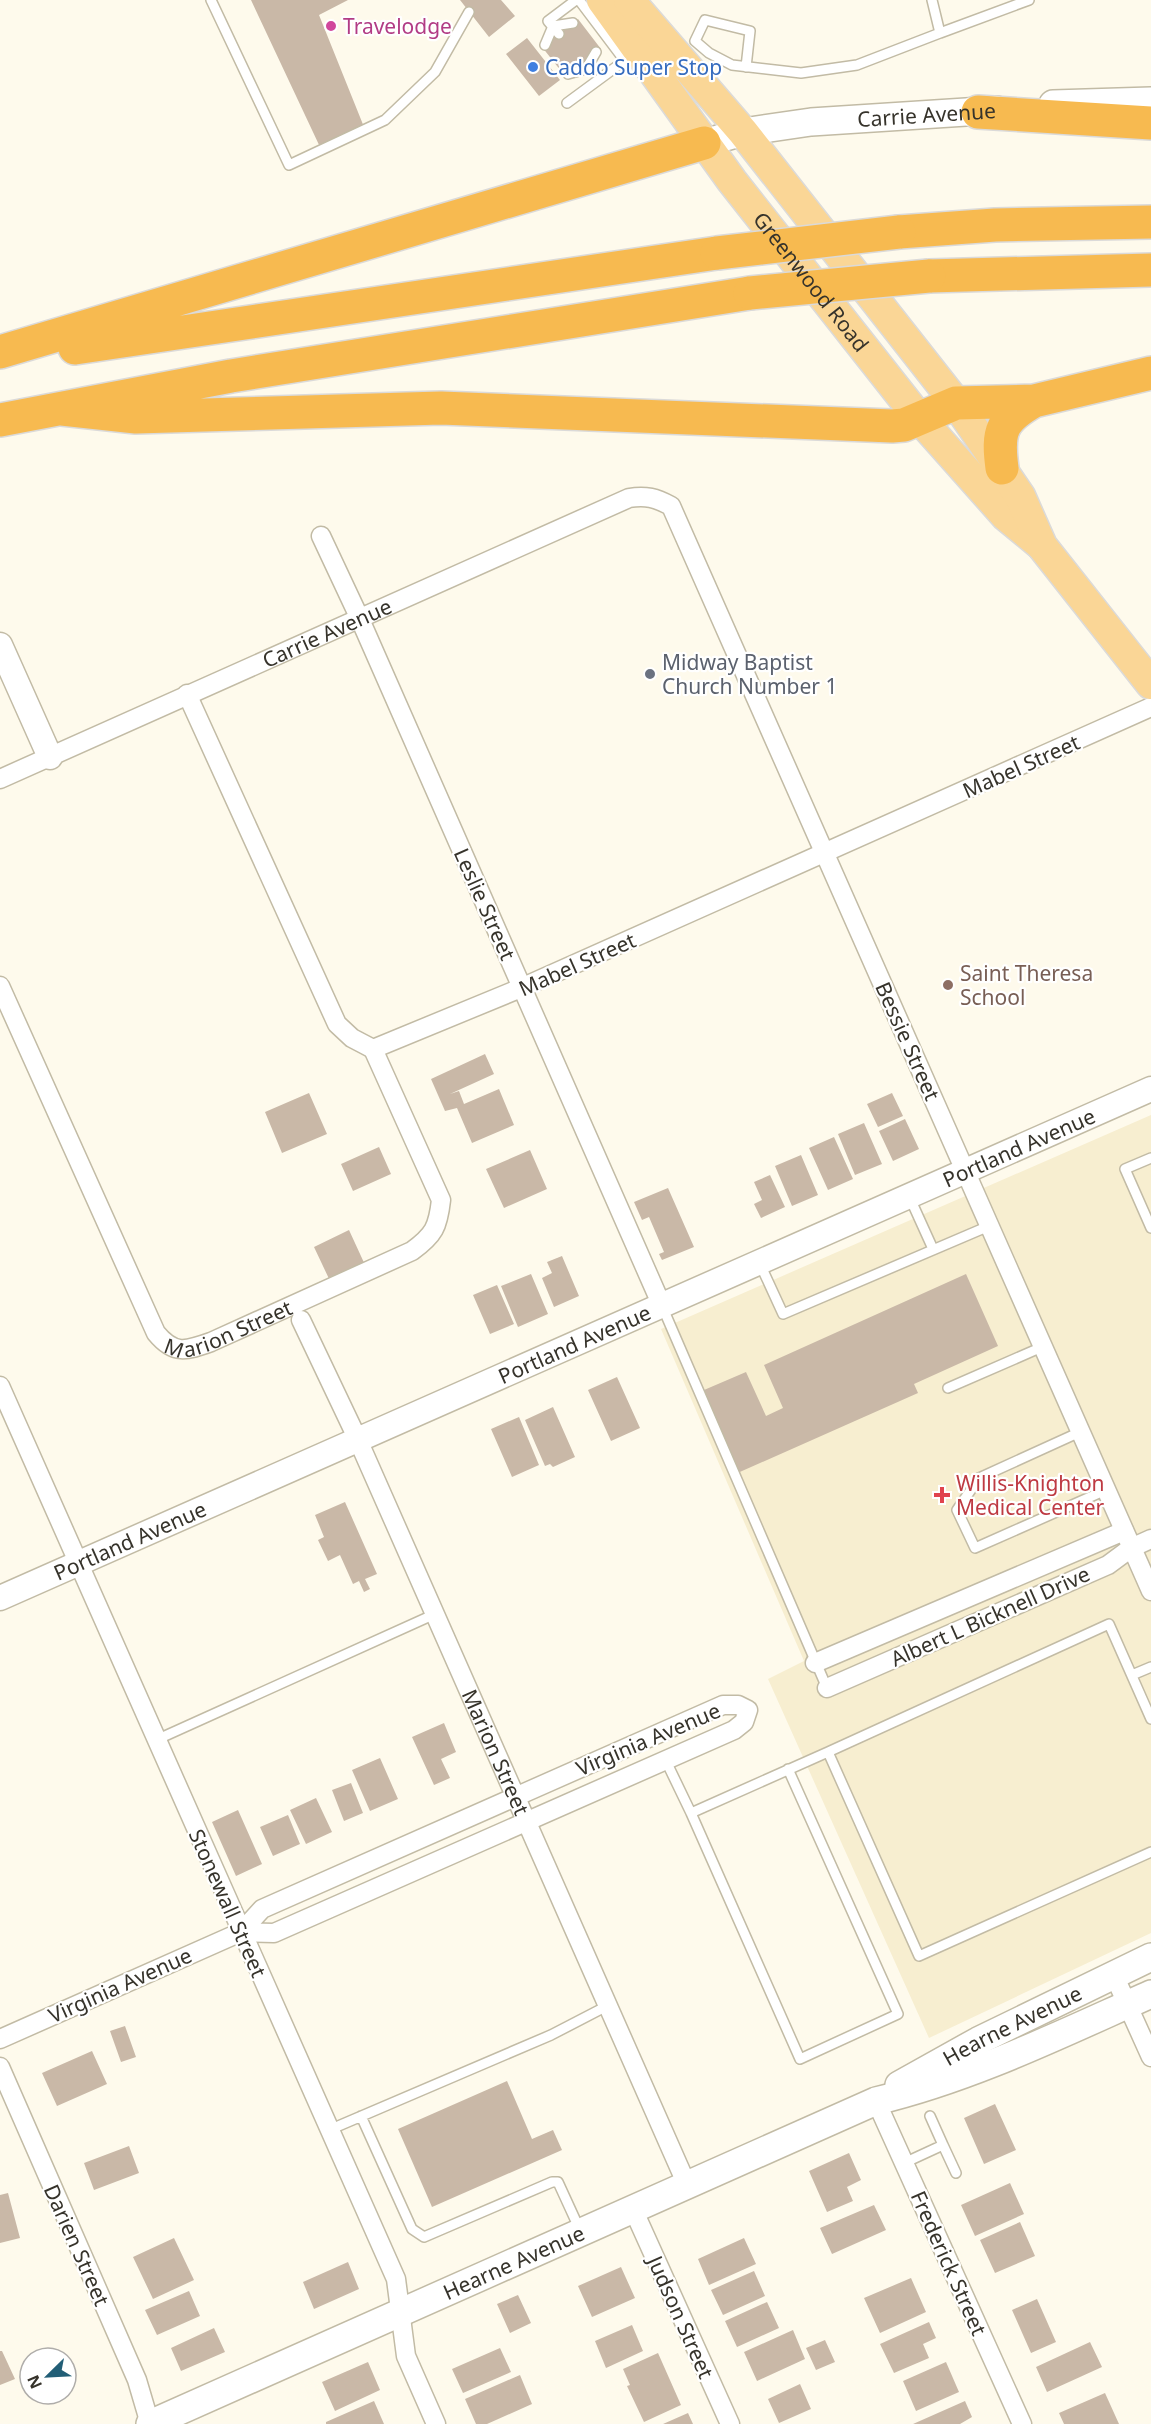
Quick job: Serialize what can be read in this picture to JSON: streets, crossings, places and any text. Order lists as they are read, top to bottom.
{
  "streets": {
    "main road": ["Carrie Avenue", "Greenwood Road", "Hearne Avenue"],
    "street": [
      "Mabel Street",
      "Leslie Street",
      "Bessie Street",
      "Portland Avenue",
      "Marion Street",
      "Albert L Bicknell Drive",
      "Virginia Avenue",
      "Stonewall Street",
      "Darien Street",
      "Frederick Street",
      "Judson Street"
    ]
  },
  "crossings": [
    ["Carrie Avenue", "Greenwood Road"],
    ["Carrie Avenue", "Leslie Street"],
    ["Carrie Avenue", "Bessie Street"],
    ["Mabel Street", "Leslie Street"],
    ["Mabel Street", "Bessie Street"],
    ["Mabel Street", "Marion Street"],
    ["Leslie Street", "Portland Avenue"],
    ["Bessie Street", "Portland Avenue"],
    ["Bessie Street", "Albert L Bicknell Drive"],
    ["Portland Avenue", "Marion Street"],
    ["Portland Avenue", "Stonewall Street"],
    ["Marion Street", "Virginia Avenue"],
    ["Marion Street", "Hearne Avenue"],
    ["Virginia Avenue", "Stonewall Street"],
    ["Stonewall Street", "Hearne Avenue"],
    ["Hearne Avenue", "Darien Street"],
    ["Hearne Avenue", "Frederick Street"],
    ["Hearne Avenue", "Judson Street"]
  ],
  "places": {
    "other": [
      "Travelodge",
      "Caddo Super Stop",
      "Midway Baptist Church Number 1",
      "Saint Theresa School"
    ],
    "health": ["Willis-Knighton Medical Center"]
  },
  "north": "bottom left"
}
